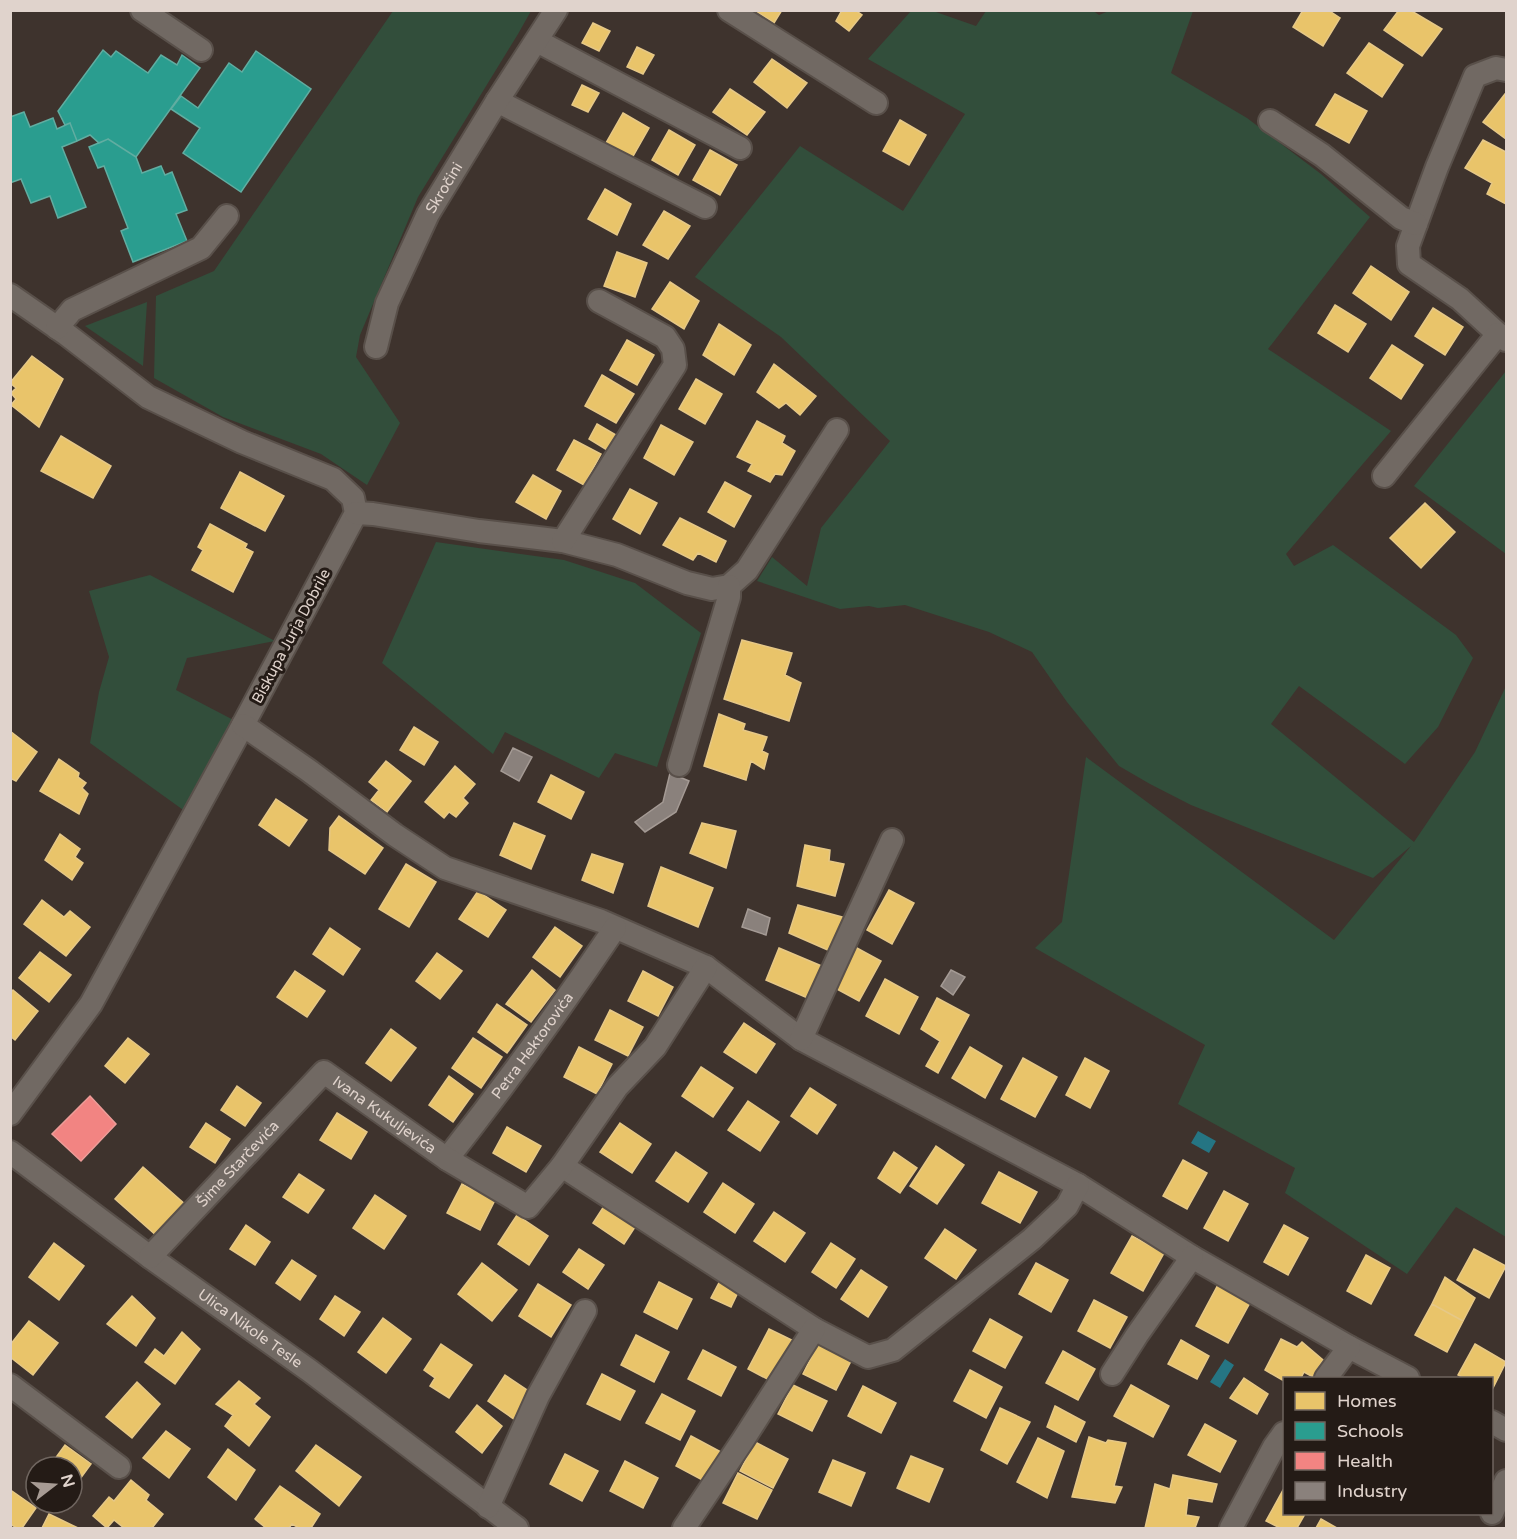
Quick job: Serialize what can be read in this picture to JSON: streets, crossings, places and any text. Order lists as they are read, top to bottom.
{
  "streets": {
    "street": [
      "Skročini",
      "Biskupa Jurja Dobrile",
      "Petra Hektorovića",
      "Ivana Kukuljevića",
      "Šime Starčevića",
      "Ulica Nikole Tesle"
    ]
  },
  "crossings": [
    ["Petra Hektorovića", "Ivana Kukuljevića"],
    ["Ivana Kukuljevića", "Šime Starčevića"],
    ["Šime Starčevića", "Ulica Nikole Tesle"]
  ],
  "legend": [
    "Homes",
    "Schools",
    "Health",
    "Industry"
  ],
  "north": "right"
}
